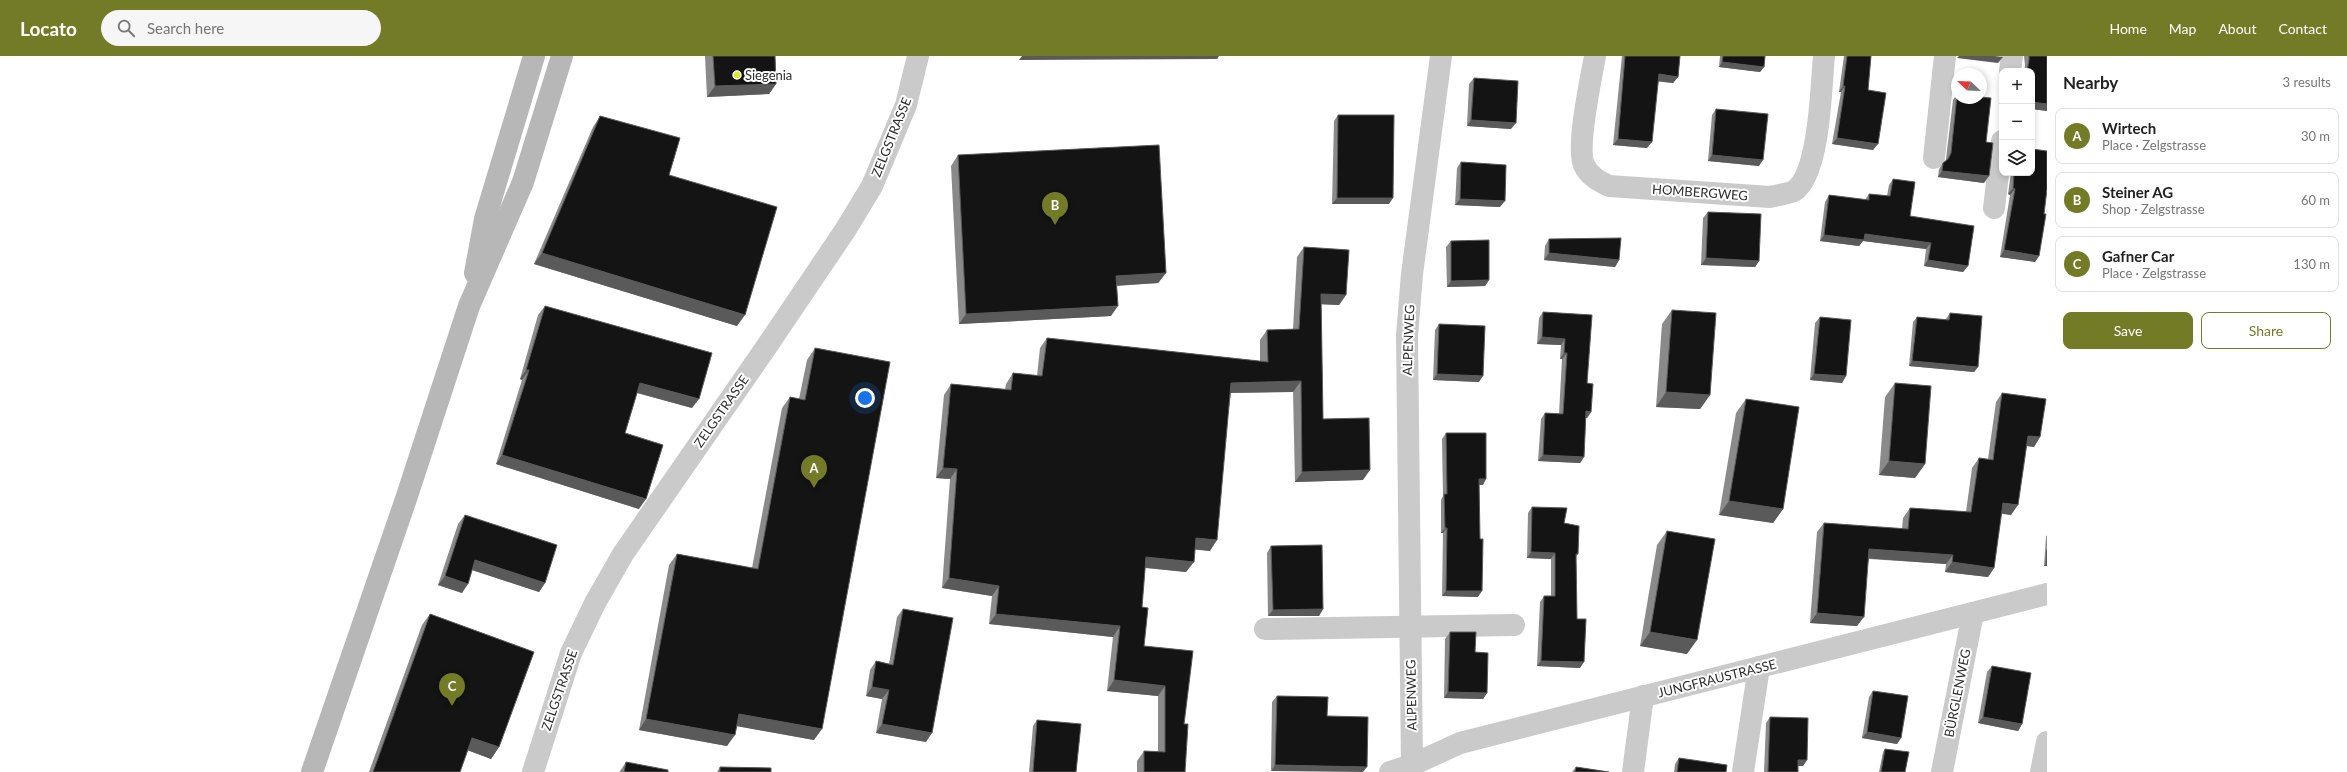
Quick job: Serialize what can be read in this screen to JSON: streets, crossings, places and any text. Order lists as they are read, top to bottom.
{
  "streets": {
    "street": [
      "ZELGSTRASSE",
      "HOMBERGWEG",
      "ALPENWEG",
      "JUNGFRAUSTRASSE",
      "BÜRGLENWEG"
    ]
  },
  "crossings": [
    ["ALPENWEG", "JUNGFRAUSTRASSE"],
    ["JUNGFRAUSTRASSE", "BÜRGLENWEG"]
  ],
  "places": ["Siegenia"],
  "north": "top left",
  "page": {
    "header": "Locato",
    "search": "Search here",
    "nav": [
      "Home",
      "Map",
      "About",
      "Contact"
    ],
    "heading": ["Nearby", "3 results"],
    "map_buttons": ["+", "−"],
    "list": [
      {
        "mark": "A",
        "name": "Wirtech",
        "note": "Place · Zelgstrasse",
        "value": "30 m"
      },
      {
        "mark": "B",
        "name": "Steiner AG",
        "note": "Shop · Zelgstrasse",
        "value": "60 m"
      },
      {
        "mark": "C",
        "name": "Gafner Car",
        "note": "Place · Zelgstrasse",
        "value": "130 m"
      }
    ],
    "pins": ["B", "A", "C"],
    "buttons": ["Save", "Share"]
  }
}
